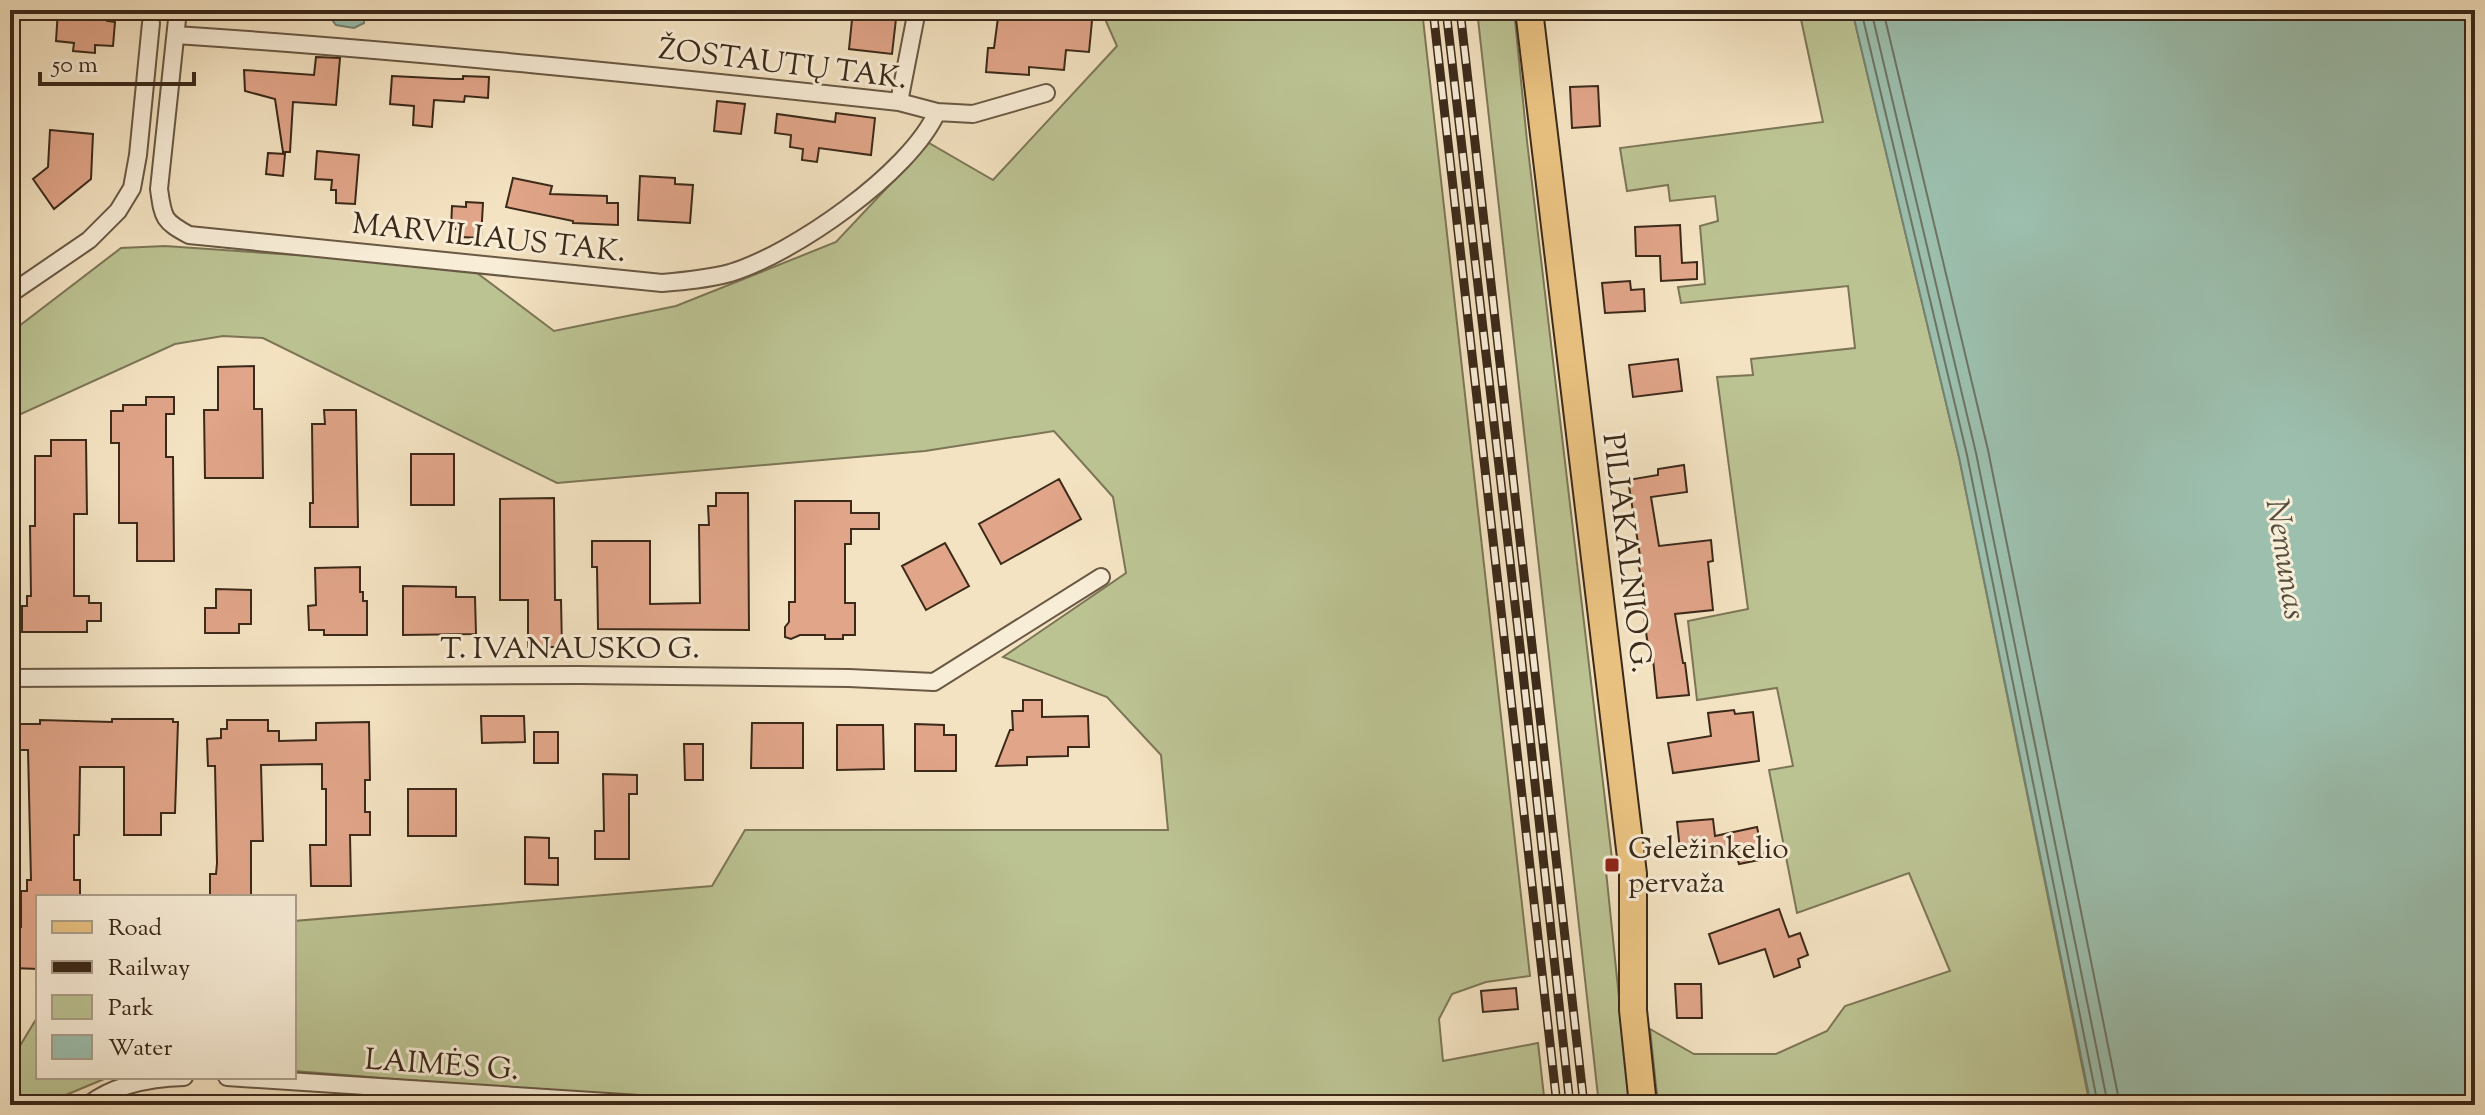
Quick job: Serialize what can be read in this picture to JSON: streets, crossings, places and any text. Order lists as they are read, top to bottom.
{
  "streets": {
    "main road": ["PILIAKALNIO G."],
    "street": [
      "ŽOSTAUTŲ TAK.",
      "MARVILIAUS TAK.",
      "T. IVANAUSKO G.",
      "LAIMĖS G."
    ]
  },
  "crossings": [
    ["ŽOSTAUTŲ TAK.", "MARVILIAUS TAK."]
  ],
  "water": ["Nemunas"],
  "places": {
    "transit": ["Geležinkelio pervaža"]
  },
  "legend": [
    "Road",
    "Railway",
    "Park",
    "Water"
  ],
  "scale_bar": "50 m"
}
